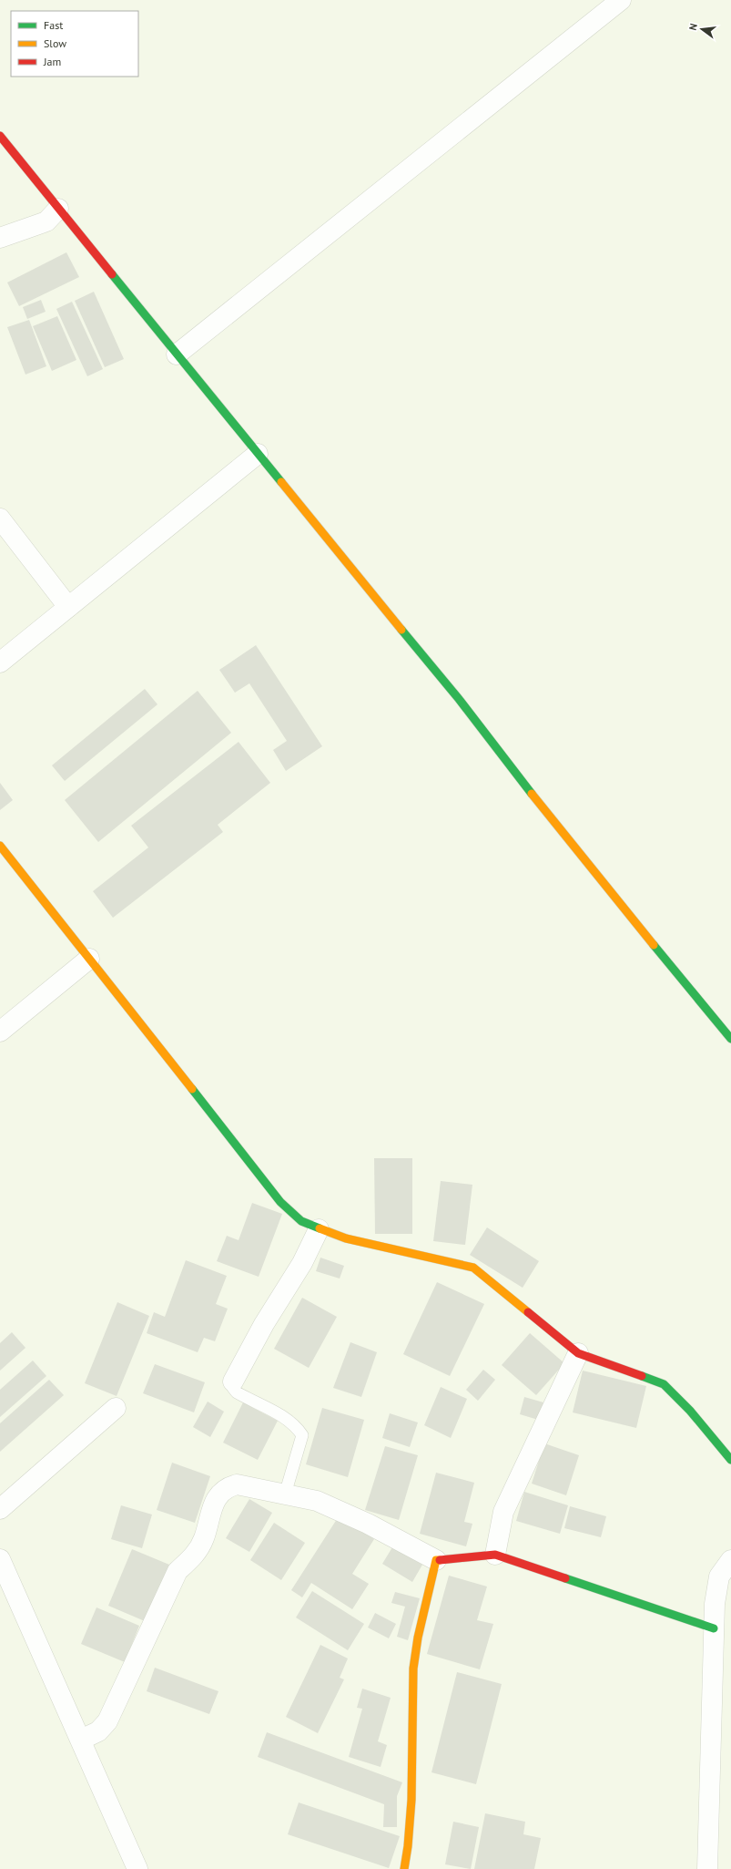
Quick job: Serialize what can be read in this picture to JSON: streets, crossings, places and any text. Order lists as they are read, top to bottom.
{
  "legend": ["Fast", "Slow", "Jam"],
  "north": "left"
}
